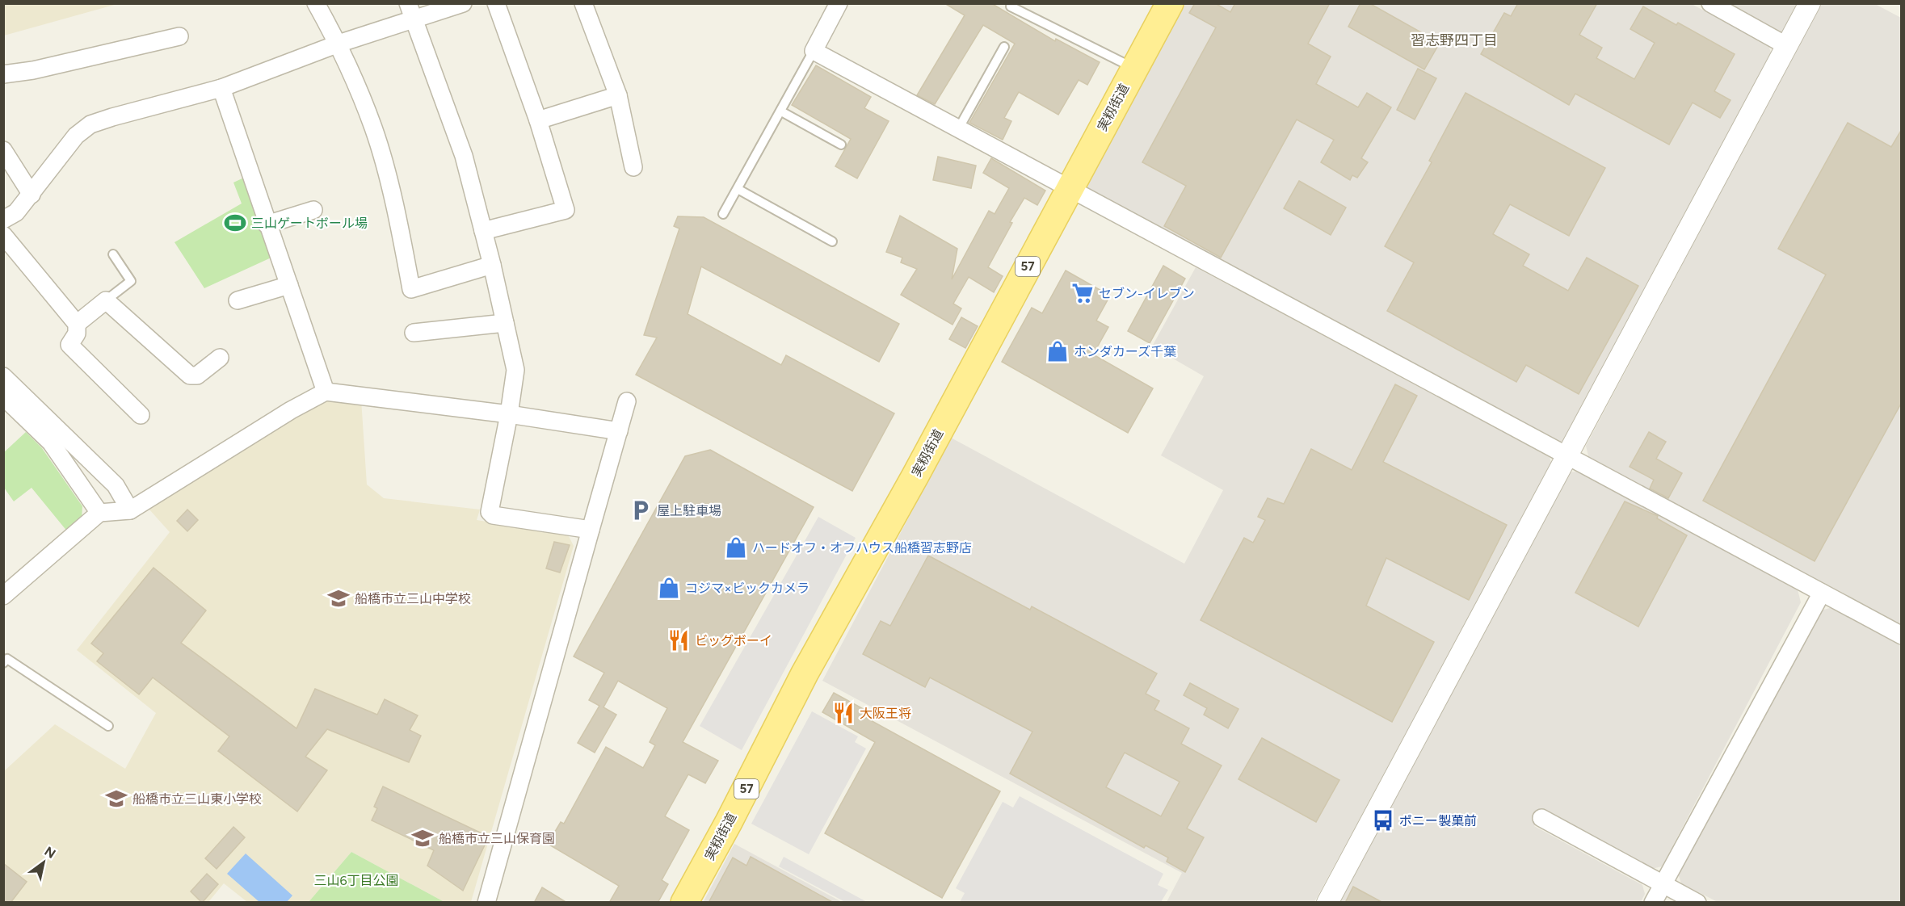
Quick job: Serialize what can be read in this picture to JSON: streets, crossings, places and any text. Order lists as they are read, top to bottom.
{
  "streets": {
    "main road": ["実籾街道", "57"]
  },
  "districts": ["習志野四丁目"],
  "parks": ["三山6丁目公園"],
  "places": {
    "sports": ["三山ゲートボール場"],
    "supermarket": ["セブン-イレブン"],
    "shop": ["ホンダカーズ千葉", "ハードオフ・オフハウス船橋習志野店", "コジマ×ビックカメラ"],
    "parking": ["屋上駐車場"],
    "school or university": ["船橋市立三山中学校", "船橋市立三山東小学校", "船橋市立三山保育園"],
    "restaurant": ["ビッグボーイ", "大阪王将"],
    "bus stop": ["ポニー製菓前"]
  },
  "north": "top right"
}
